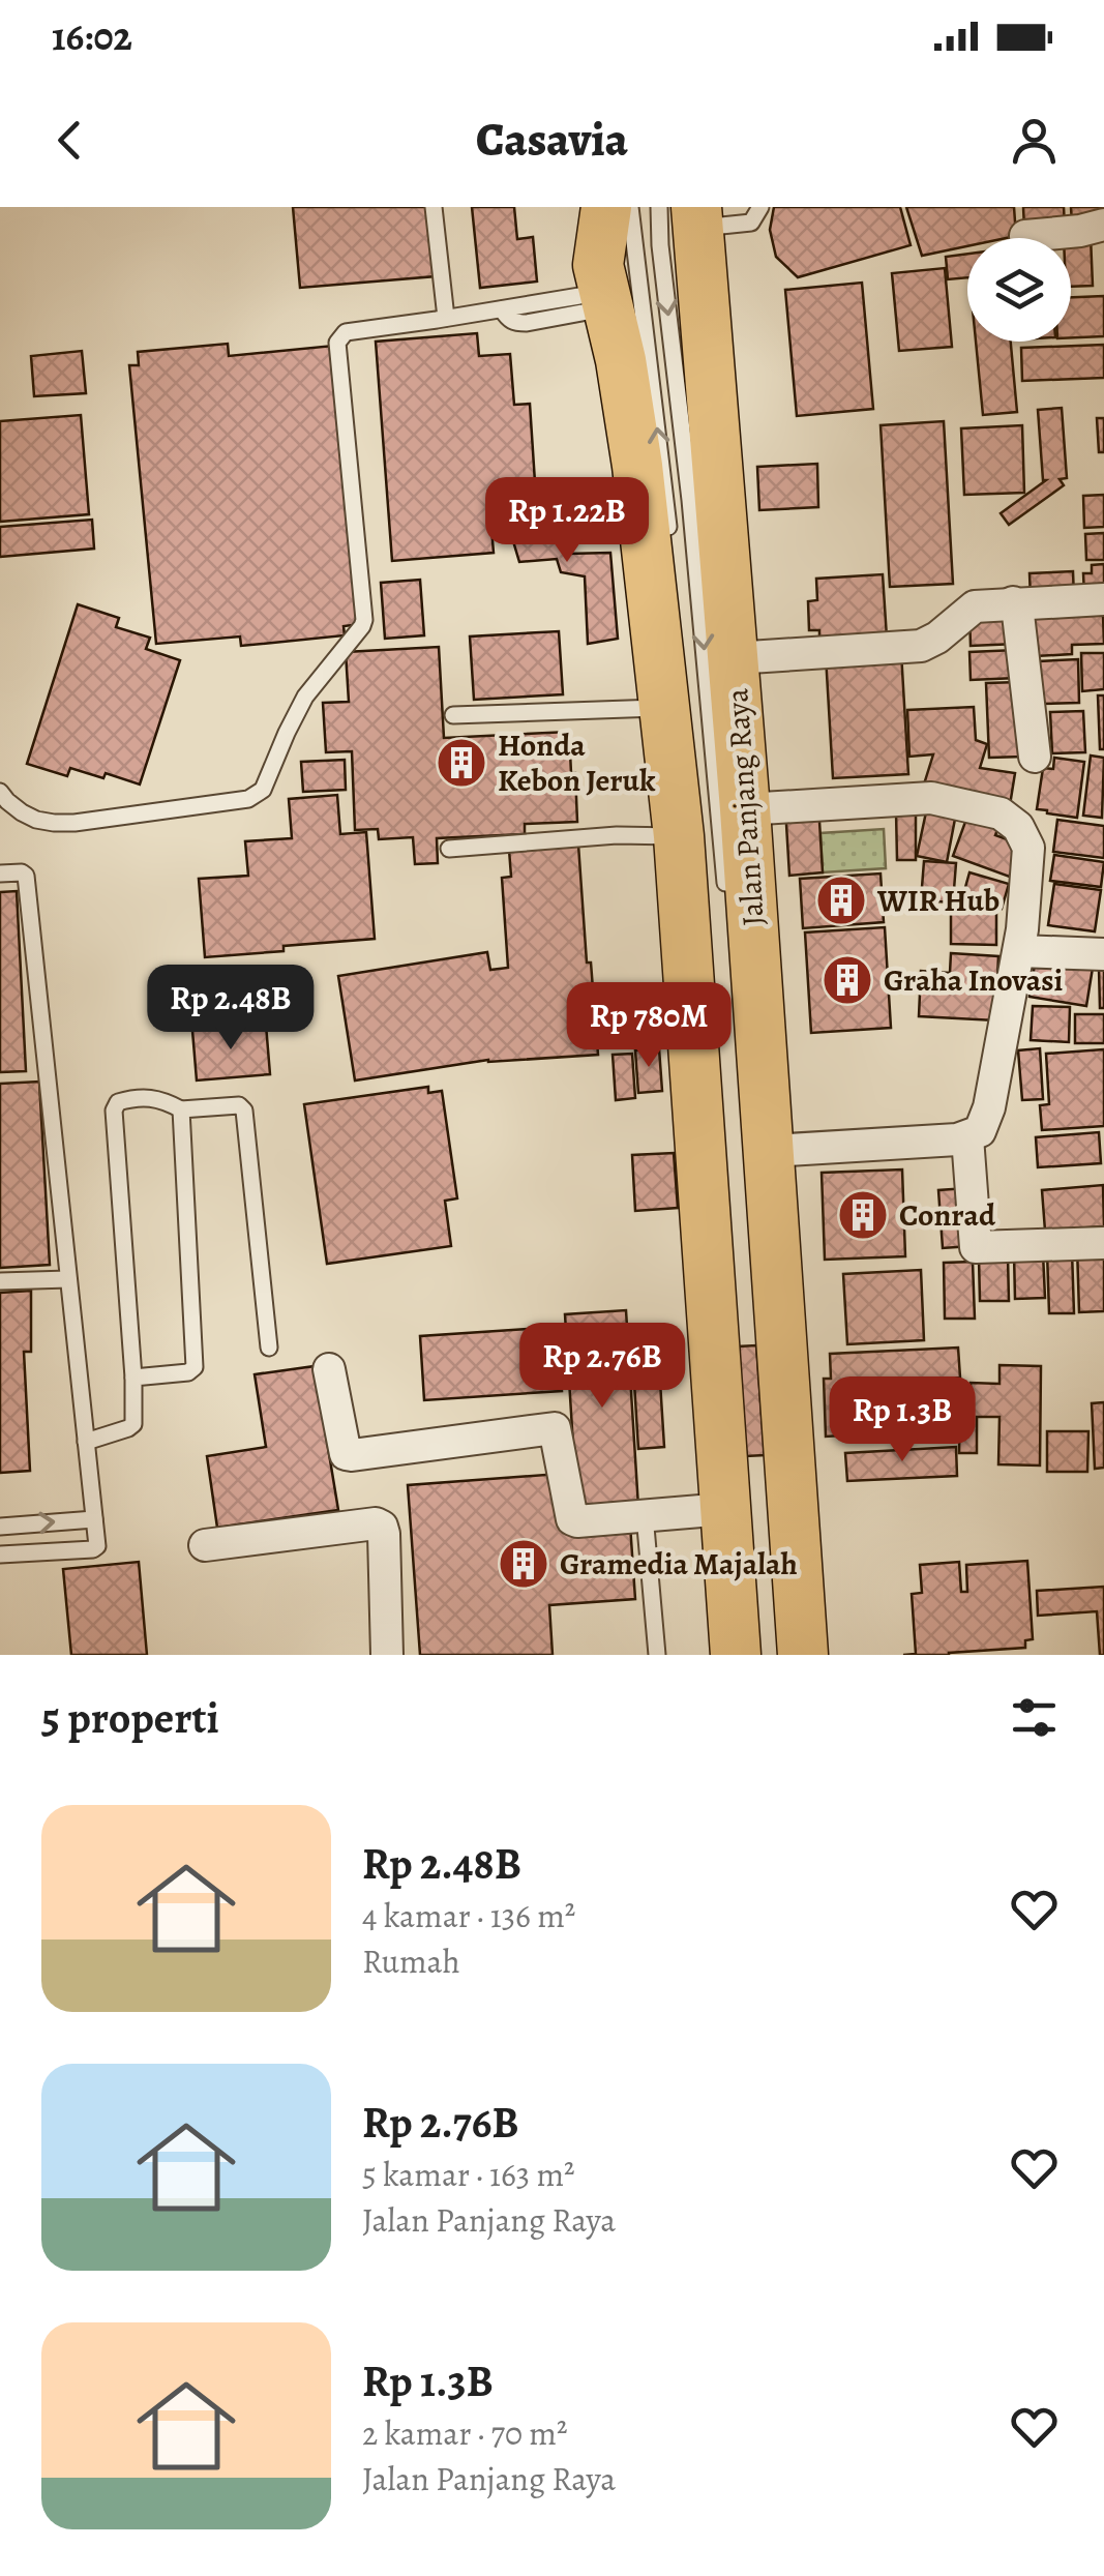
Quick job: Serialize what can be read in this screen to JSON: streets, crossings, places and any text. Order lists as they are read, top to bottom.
{
  "streets": {
    "main road": ["Jalan Panjang Raya"]
  },
  "places": {
    "building": [
      "Honda Kebon Jeruk",
      "WIR Hub",
      "Graha Inovasi",
      "Conrad",
      "Gramedia Majalah"
    ]
  },
  "page": {
    "status": "16:02",
    "header": "Casavia",
    "price": [
      "Rp 1.22B",
      "Rp 2.48B",
      "Rp 780M",
      "Rp 2.76B",
      "Rp 1.3B"
    ],
    "heading": "5 properti",
    "list": [
      {
        "name": "Rp 2.48B",
        "note": "4 kamar · 136 m² · Rumah"
      },
      {
        "name": "Rp 2.76B",
        "note": "5 kamar · 163 m² · Jalan Panjang Raya"
      },
      {
        "name": "Rp 1.3B",
        "note": "2 kamar · 70 m² · Jalan Panjang Raya"
      }
    ]
  }
}
